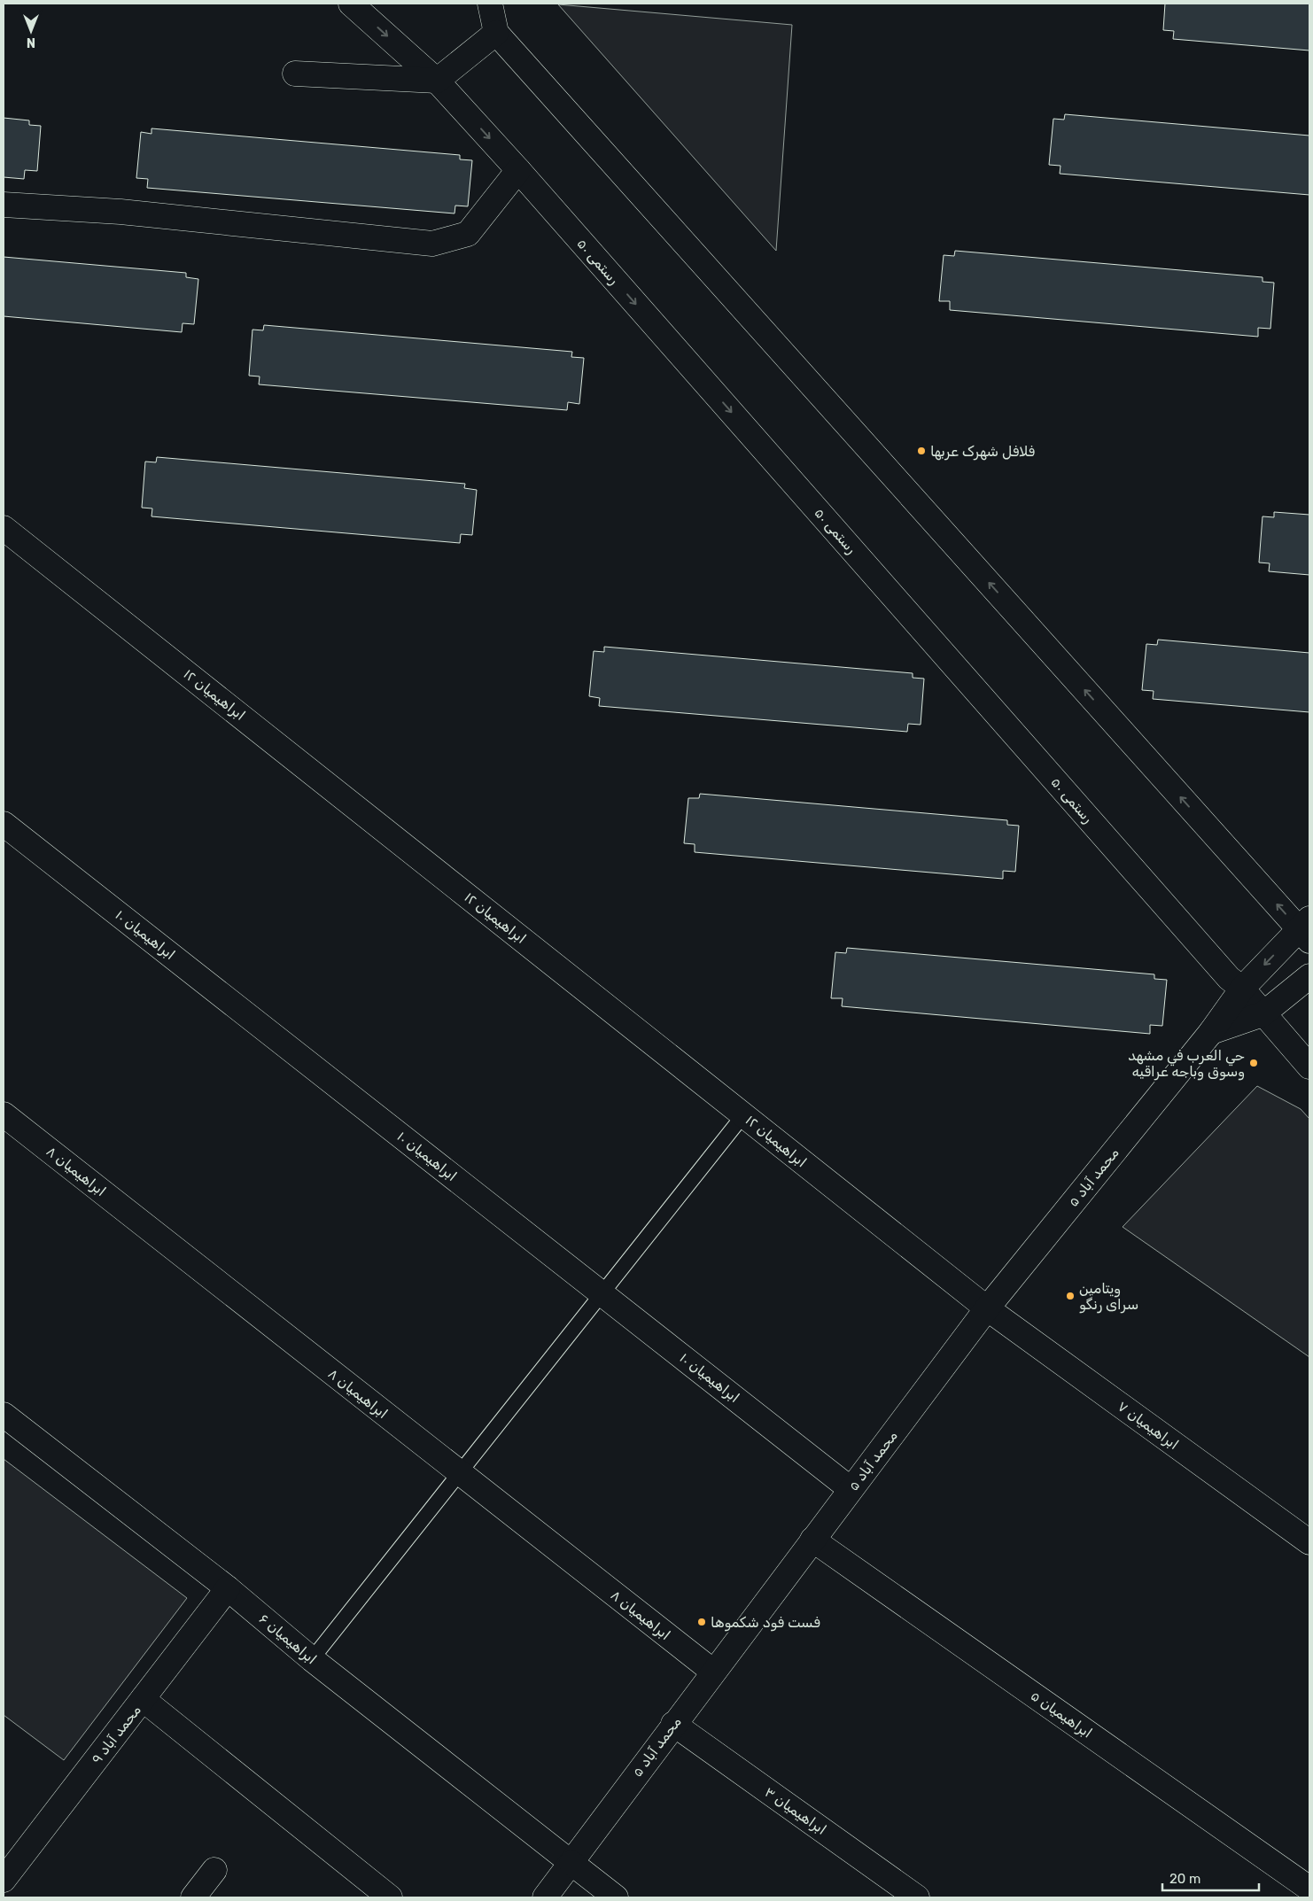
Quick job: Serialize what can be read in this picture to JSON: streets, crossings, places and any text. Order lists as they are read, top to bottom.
{
  "streets": {
    "street": [
      "رستمی ۵۰",
      "ابراهیمیان ۱۲",
      "ابراهیمیان ۱۰",
      "ابراهیمیان ۸",
      "محمد آباد ۵",
      "ابراهیمیان ۷",
      "ابراهیمیان ۶",
      "ابراهیمیان ۵",
      "محمد آباد ۹",
      "ابراهیمیان ۳"
    ]
  },
  "crossings": [
    ["رستمی ۵۰", "محمد آباد ۵"],
    ["ابراهیمیان ۱۲", "محمد آباد ۵"],
    ["ابراهیمیان ۱۲", "ابراهیمیان ۷"],
    ["ابراهیمیان ۱۰", "محمد آباد ۵"],
    ["ابراهیمیان ۸", "محمد آباد ۵"],
    ["محمد آباد ۵", "ابراهیمیان ۷"],
    ["محمد آباد ۵", "ابراهیمیان ۶"],
    ["محمد آباد ۵", "ابراهیمیان ۵"],
    ["محمد آباد ۵", "ابراهیمیان ۳"],
    ["ابراهیمیان ۶", "محمد آباد ۹"]
  ],
  "places": [
    "فلافل شهرک عربها",
    "حي العرب في مشهد وسوق وباجه عراقيه",
    "ویتامین سرای رنگو",
    "فست فود شکموها"
  ],
  "scale_bar": "20 m",
  "north": "bottom"
}
